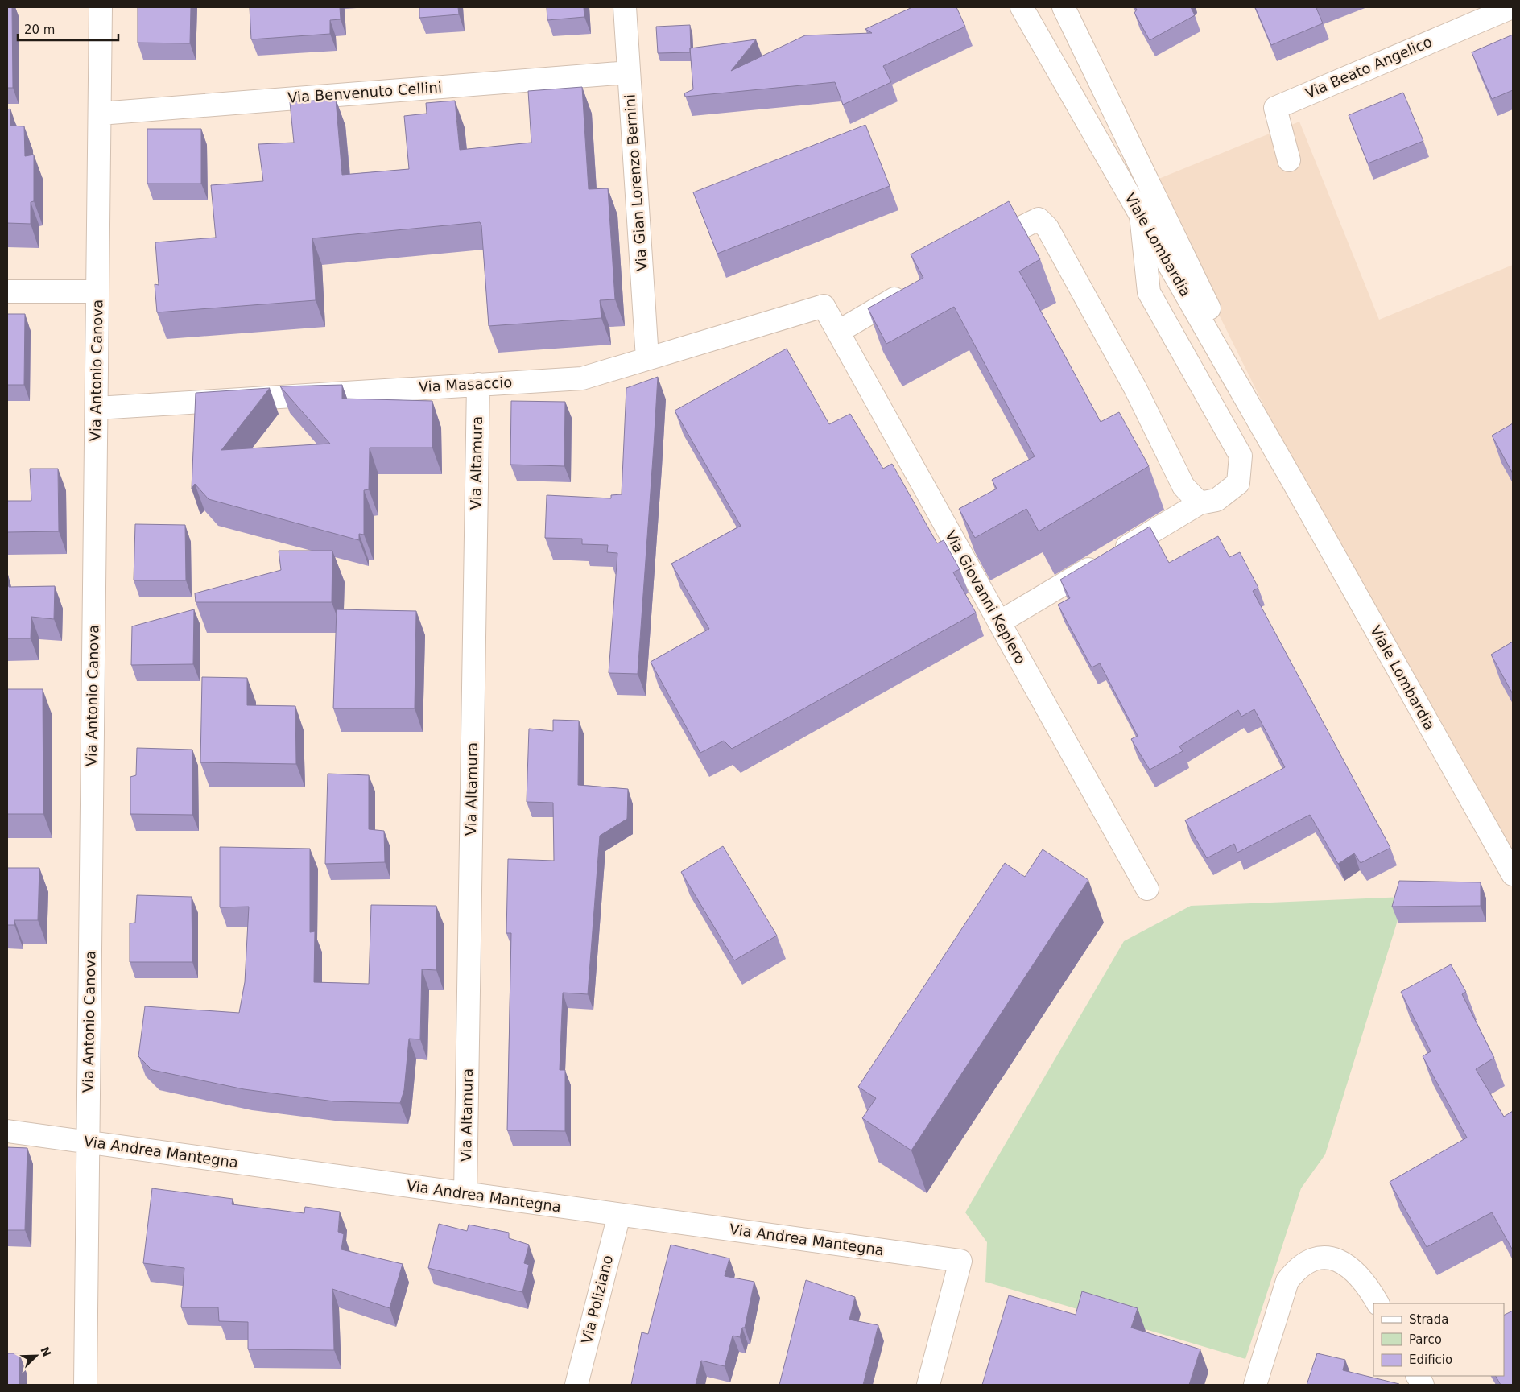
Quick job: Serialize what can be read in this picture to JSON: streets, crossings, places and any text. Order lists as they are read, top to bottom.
{
  "streets": {
    "street": [
      "Via Beato Angelico",
      "Via Benvenuto Cellini",
      "Via Gian Lorenzo Bernini",
      "Viale Lombardia",
      "Via Antonio Canova",
      "Via Masaccio",
      "Via Altamura",
      "Via Giovanni Keplero",
      "Via Andrea Mantegna",
      "Via Poliziano"
    ]
  },
  "crossings": [
    ["Via Benvenuto Cellini", "Via Gian Lorenzo Bernini"],
    ["Via Benvenuto Cellini", "Via Antonio Canova"],
    ["Via Gian Lorenzo Bernini", "Via Masaccio"],
    ["Via Antonio Canova", "Via Masaccio"],
    ["Via Antonio Canova", "Via Andrea Mantegna"],
    ["Via Masaccio", "Via Altamura"],
    ["Via Masaccio", "Via Giovanni Keplero"],
    ["Via Altamura", "Via Andrea Mantegna"],
    ["Via Andrea Mantegna", "Via Poliziano"]
  ],
  "legend": ["Strada", "Parco", "Edificio"],
  "scale_bar": "20 m",
  "north": "top right"
}
